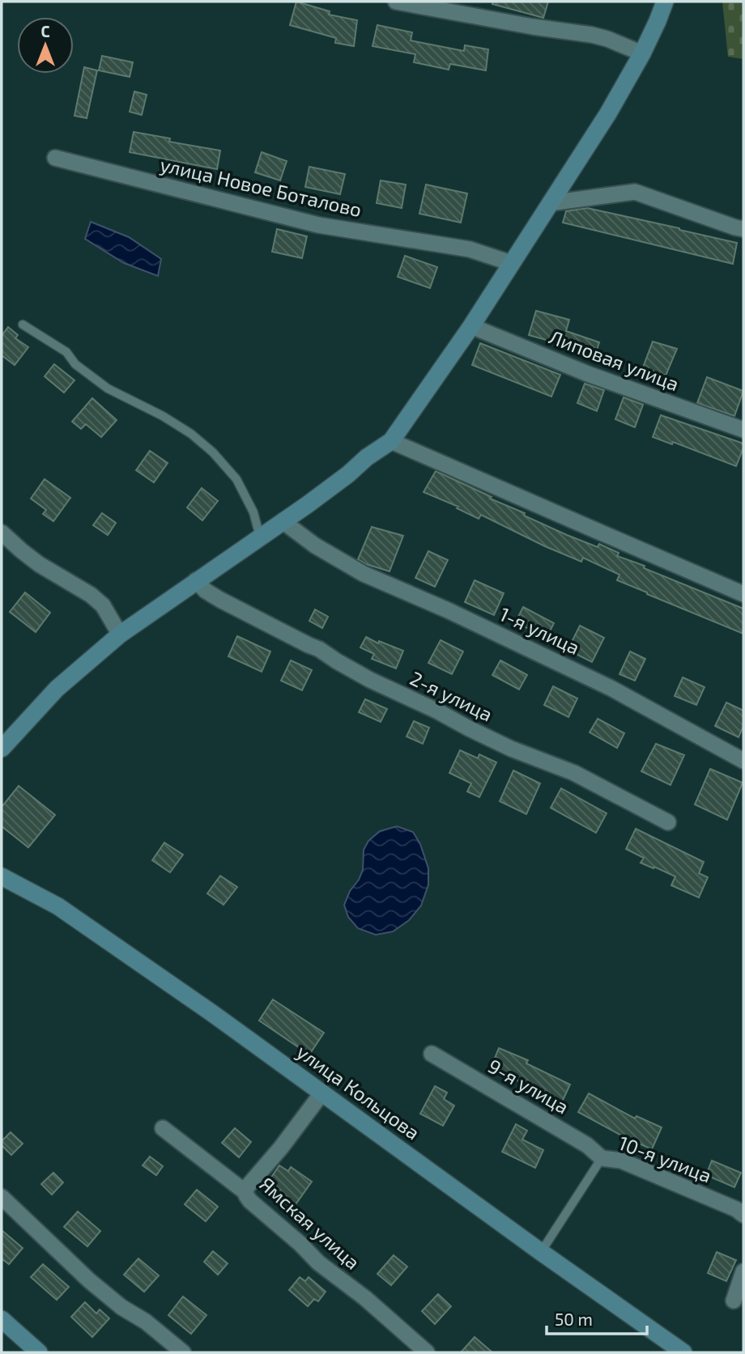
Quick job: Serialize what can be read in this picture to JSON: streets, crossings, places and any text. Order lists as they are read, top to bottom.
{
  "streets": {
    "street": [
      "улица Новое Боталово",
      "Липовая улица",
      "1-я улица",
      "2-я улица",
      "9-я улица",
      "улица Кольцова",
      "10-я улица",
      "Ямская улица"
    ]
  },
  "crossings": [
    ["9-я улица", "10-я улица"]
  ],
  "scale_bar": "50 m",
  "north": "top"
}
